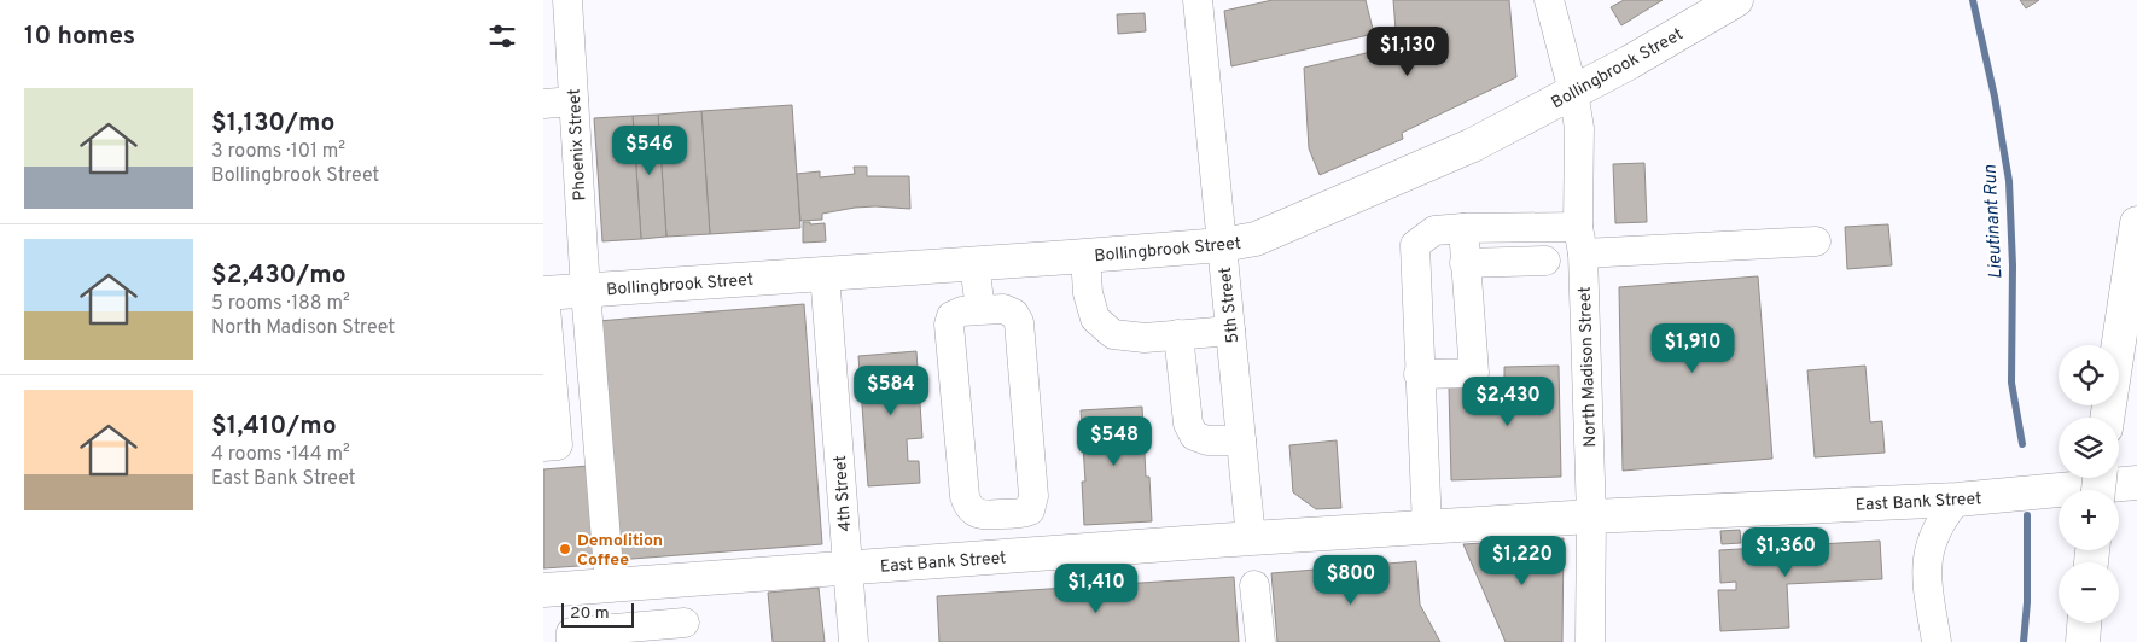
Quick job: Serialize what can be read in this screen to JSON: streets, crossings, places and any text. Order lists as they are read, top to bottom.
{
  "streets": {
    "main road": ["Bollingbrook Street", "East Bank Street"],
    "street": [
      "Phoenix Street",
      "5th Street",
      "North Madison Street",
      "4th Street"
    ]
  },
  "crossings": [
    ["Bollingbrook Street", "Phoenix Street"],
    ["Bollingbrook Street", "5th Street"],
    ["Bollingbrook Street", "North Madison Street"],
    ["Bollingbrook Street", "4th Street"],
    ["Phoenix Street", "East Bank Street"],
    ["5th Street", "East Bank Street"],
    ["North Madison Street", "East Bank Street"],
    ["4th Street", "East Bank Street"]
  ],
  "water": ["Lieutinant Run"],
  "places": ["Demolition Coffee"],
  "scale_bar": "20 m",
  "page": {
    "heading": "10 homes",
    "price": [
      "$1,130",
      "$546",
      "$1,910",
      "$584",
      "$2,430",
      "$548",
      "$1,360",
      "$1,220",
      "$800",
      "$1,410"
    ],
    "list": [
      {
        "name": "$1,130/mo",
        "note": "3 rooms · 101 m² · Bollingbrook Street"
      },
      {
        "name": "$2,430/mo",
        "note": "5 rooms · 188 m² · North Madison Street"
      },
      {
        "name": "$1,410/mo",
        "note": "4 rooms · 144 m² · East Bank Street"
      }
    ],
    "map_buttons": ["+", "−"],
    "scale": "20 m"
  }
}
